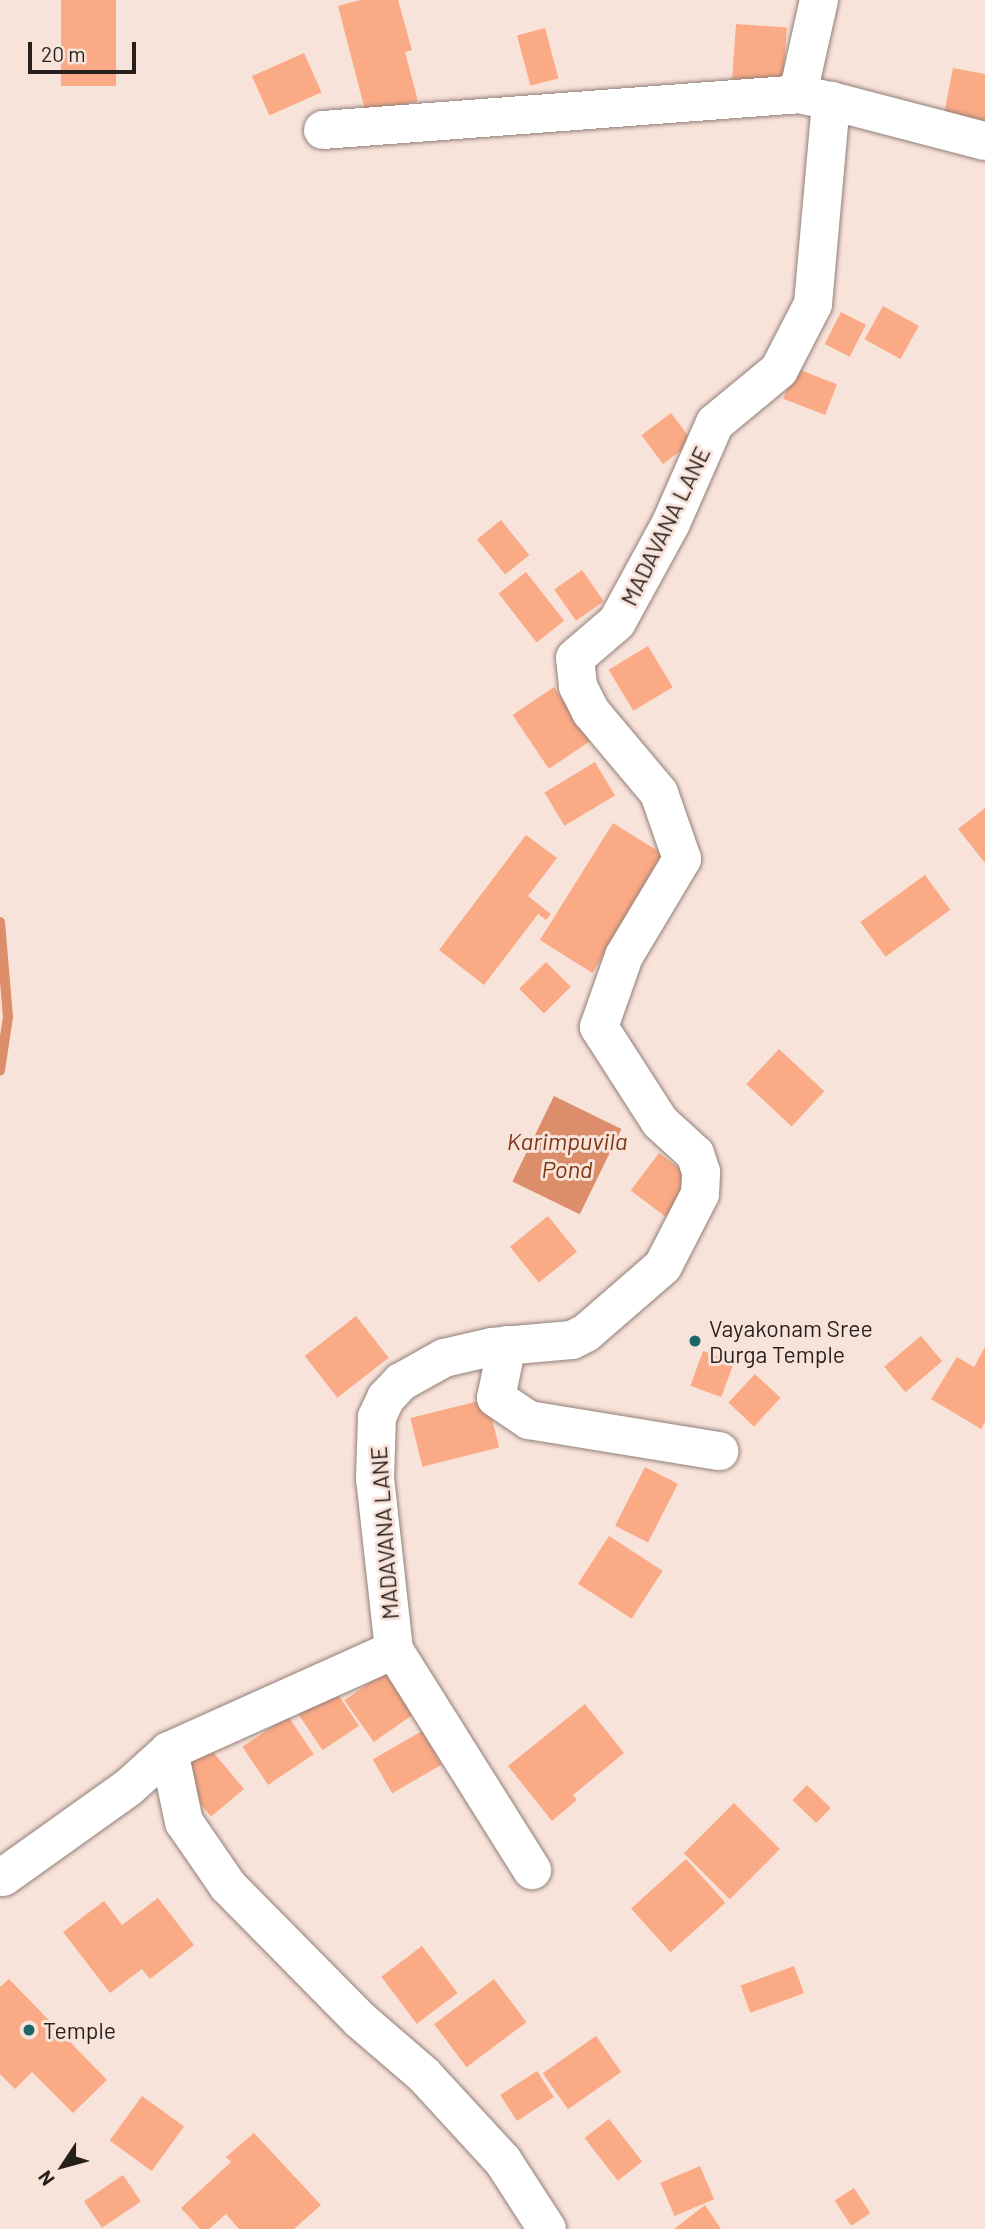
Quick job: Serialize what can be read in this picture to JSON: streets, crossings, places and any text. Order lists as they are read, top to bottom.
{
  "streets": {
    "street": ["MADAVANA LANE"]
  },
  "water": ["Karimpuvila Pond"],
  "places": ["Vayakonam Sree Durga Temple", "Temple"],
  "scale_bar": "20 m",
  "north": "bottom left"
}
